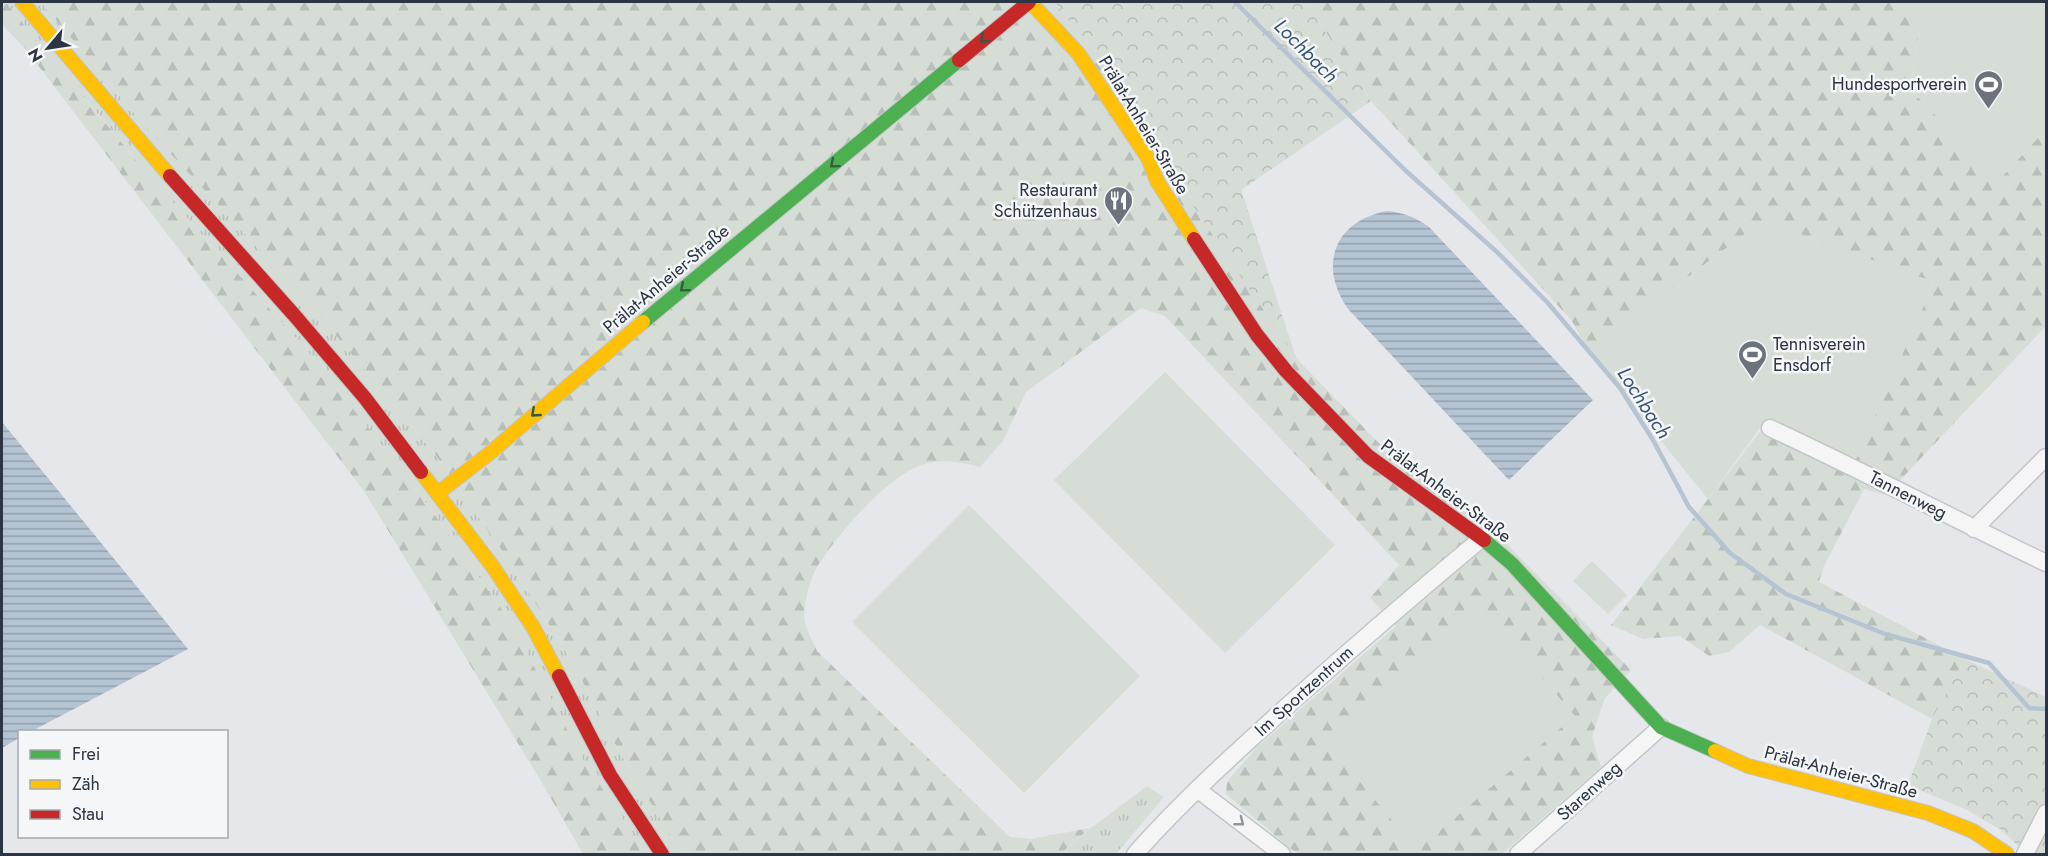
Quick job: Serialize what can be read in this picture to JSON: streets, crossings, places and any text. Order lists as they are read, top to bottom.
{
  "streets": {
    "street": [
      "Prälat-Anheier-Straße",
      "Tannenweg",
      "Im Sportzentrum",
      "Starenweg"
    ]
  },
  "crossings": [
    ["Prälat-Anheier-Straße", "Im Sportzentrum"],
    ["Prälat-Anheier-Straße", "Starenweg"]
  ],
  "one_way": ["Prälat-Anheier-Straße"],
  "water": ["Lochbach"],
  "places": {
    "sports": ["Hundesportverein", "Tennisverein Ensdorf"],
    "restaurant": ["Restaurant Schützenhaus"]
  },
  "legend": ["Frei", "Zäh", "Stau"],
  "north": "bottom left"
}
